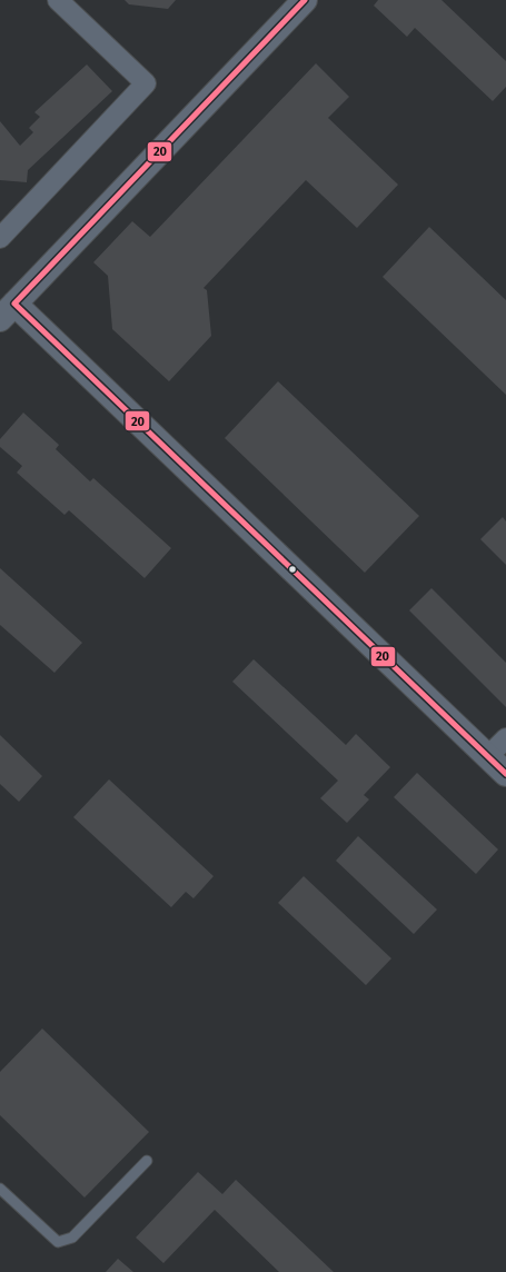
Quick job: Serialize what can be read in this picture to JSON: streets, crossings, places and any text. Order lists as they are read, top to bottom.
{
  "lines": ["transit line 20"]
}
